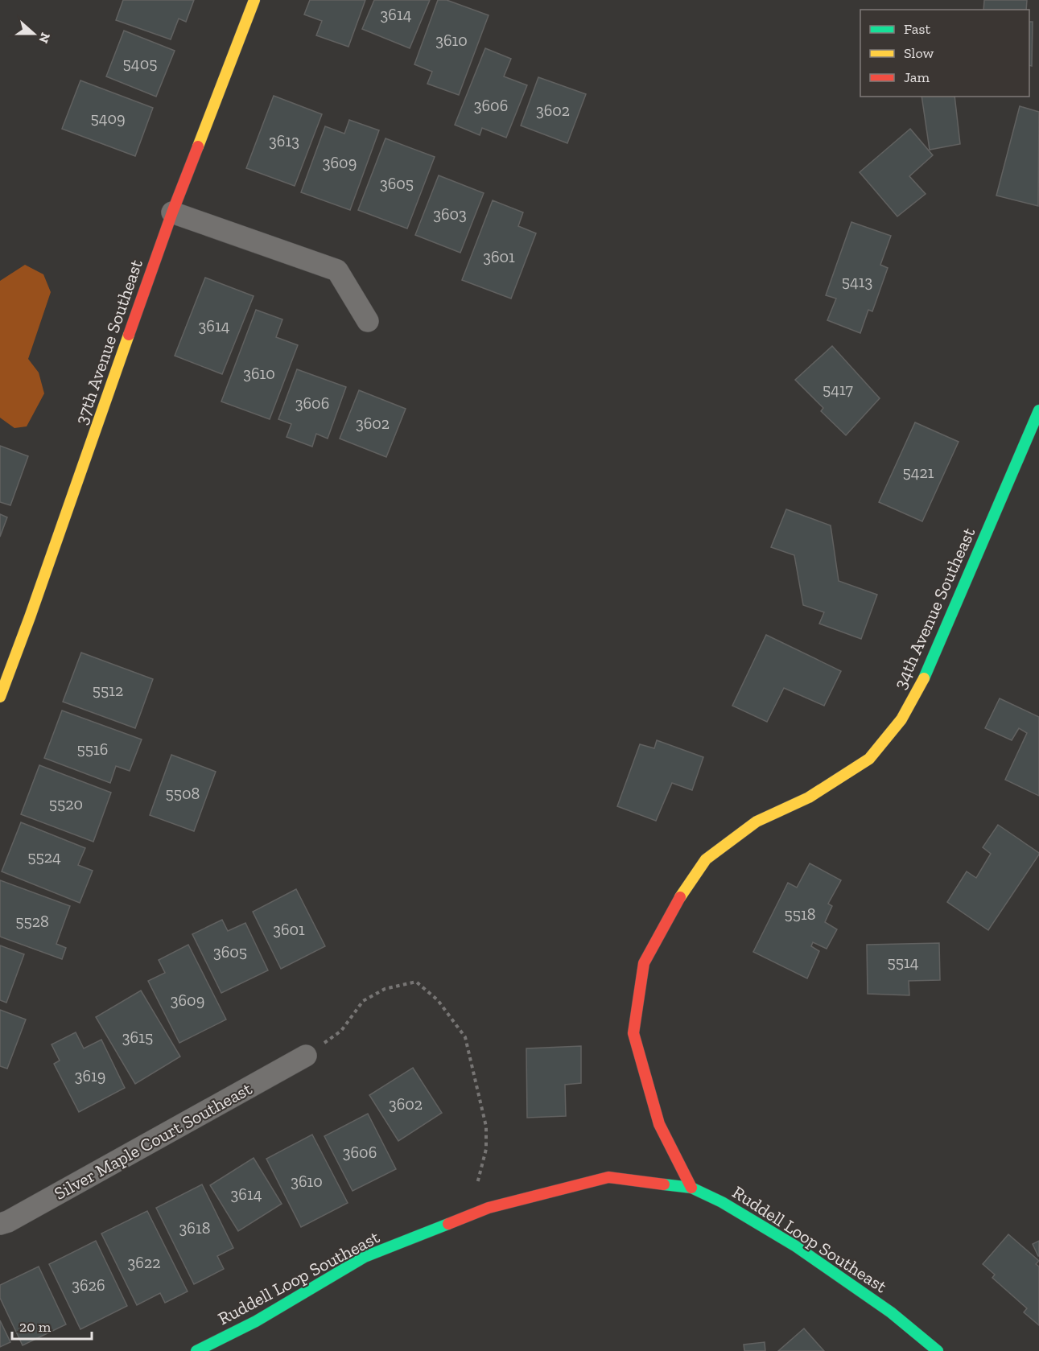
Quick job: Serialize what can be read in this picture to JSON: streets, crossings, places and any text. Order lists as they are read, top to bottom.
{
  "streets": {
    "street": [
      "37th Avenue Southeast",
      "34th Avenue Southeast",
      "Silver Maple Court Southeast",
      "Ruddell Loop Southeast"
    ]
  },
  "crossings": [
    ["34th Avenue Southeast", "Ruddell Loop Southeast"]
  ],
  "house_numbers": [
    "3614",
    "3610",
    "5405",
    "3606",
    "3602",
    "5409",
    "3613",
    "3609",
    "3605",
    "3603",
    "3601",
    "5413",
    "3614",
    "3610",
    "5417",
    "3606",
    "3602",
    "5421",
    "5512",
    "5516",
    "5508",
    "5520",
    "5524",
    "5518",
    "5528",
    "3601",
    "3605",
    "5514",
    "3609",
    "3615",
    "3619",
    "3602",
    "3606",
    "3610",
    "3614",
    "3618",
    "3622",
    "3626"
  ],
  "legend": ["Fast", "Slow", "Jam"],
  "scale_bar": "20 m",
  "north": "right"
}
